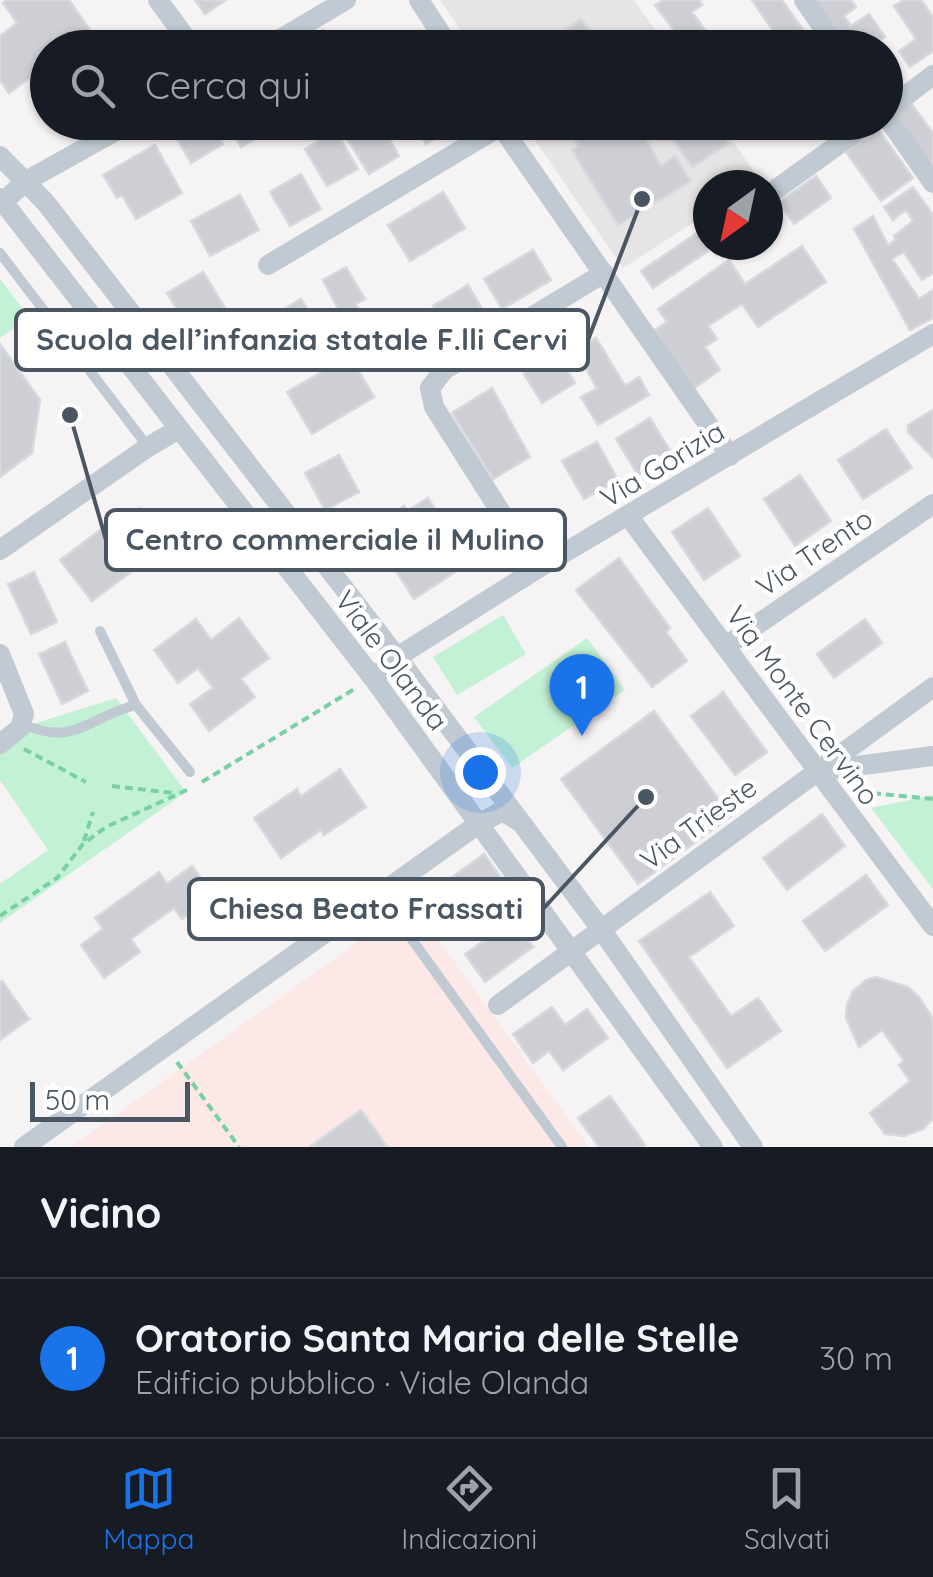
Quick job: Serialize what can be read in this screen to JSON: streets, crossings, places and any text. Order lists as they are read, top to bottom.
{
  "streets": {
    "street": [
      "Via Gorizia",
      "Via Trento",
      "Viale Olanda",
      "Via Monte Cervino",
      "Via Trieste"
    ]
  },
  "crossings": [
    ["Via Gorizia", "Viale Olanda"],
    ["Via Gorizia", "Via Monte Cervino"],
    ["Via Trento", "Via Monte Cervino"],
    ["Viale Olanda", "Via Trieste"],
    ["Via Monte Cervino", "Via Trieste"]
  ],
  "places": ["Scuola dell’infanzia statale F.lli Cervi", "Centro commerciale il Mulino", "Chiesa Beato Frassati"],
  "scale_bar": "50 m",
  "north": "bottom left",
  "page": {
    "search": "Cerca qui",
    "pins": "1",
    "scale": "50 m",
    "heading": "Vicino",
    "list": [
      {
        "mark": "1",
        "name": "Oratorio Santa Maria delle Stelle",
        "note": "Edificio pubblico · Viale Olanda",
        "value": "30 m"
      }
    ],
    "nav": ["Mappa", "Indicazioni", "Salvati"]
  }
}
